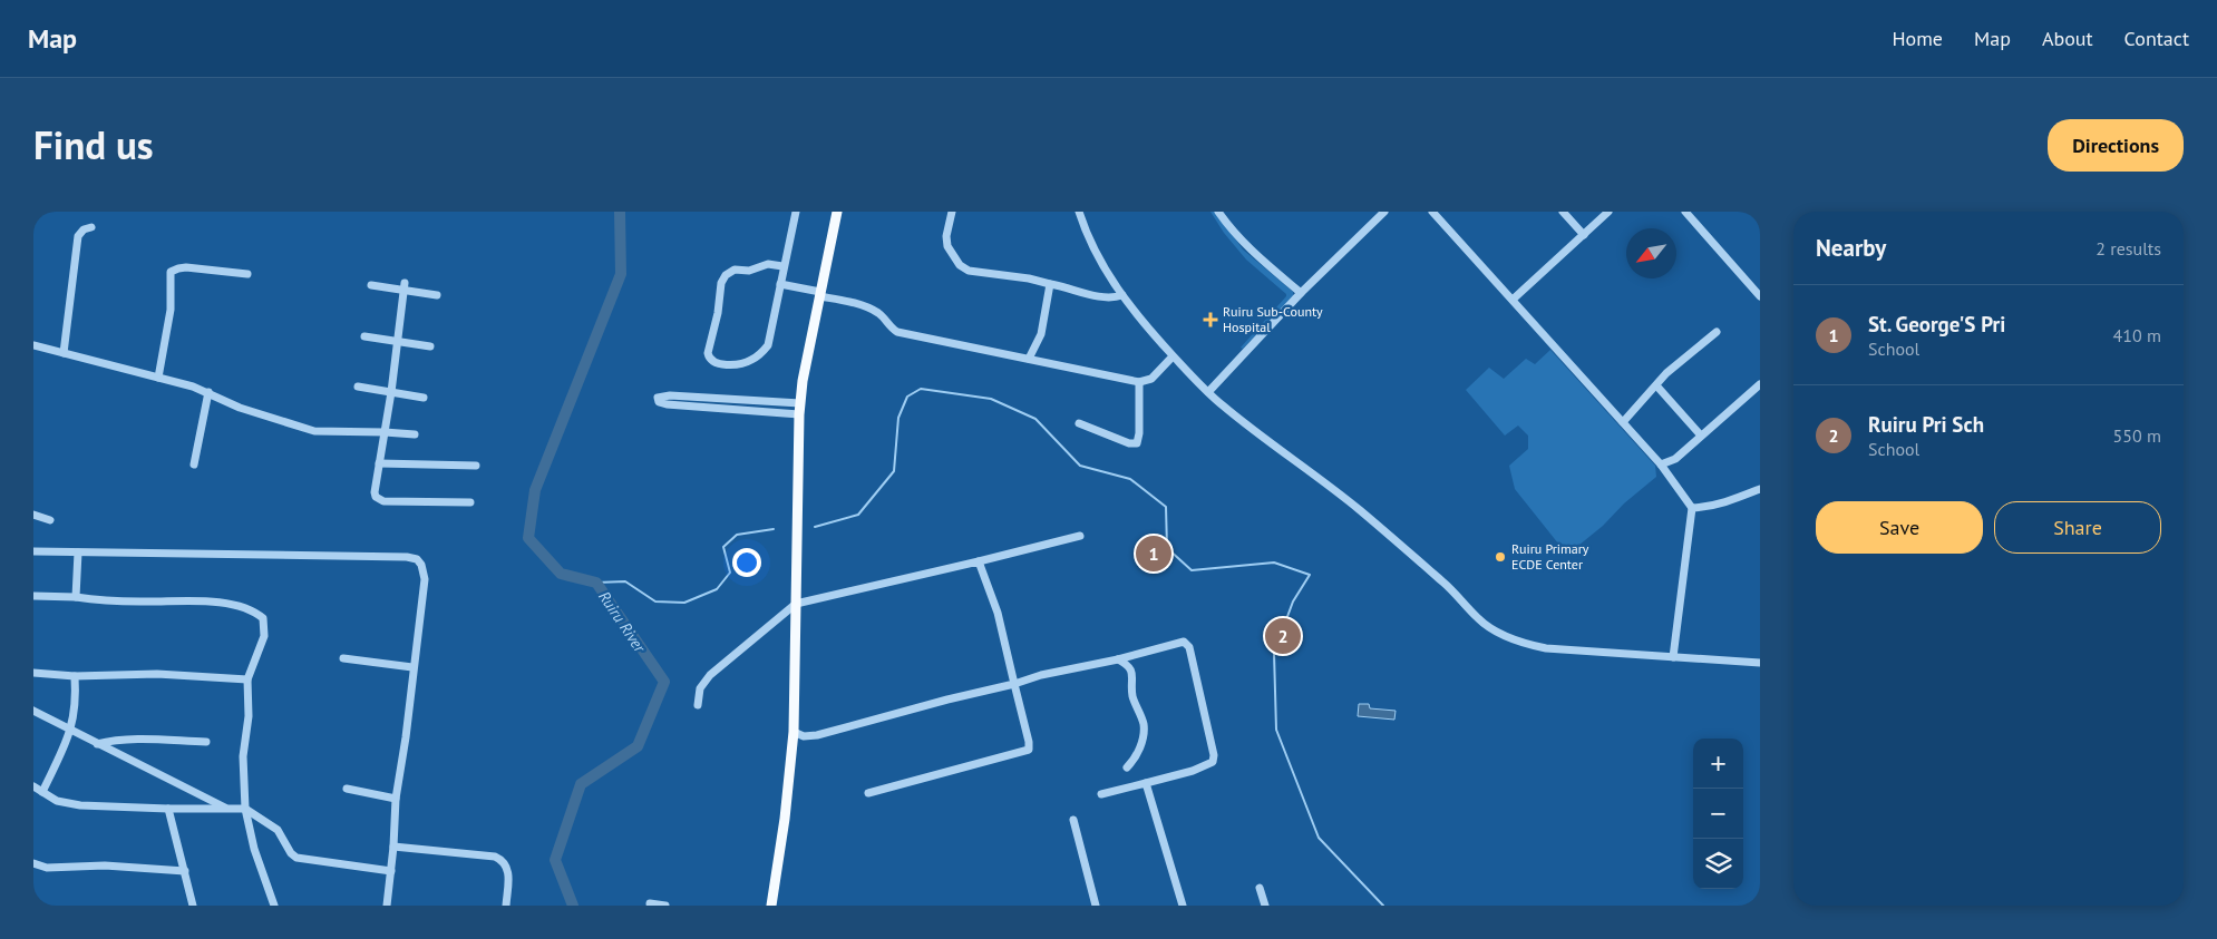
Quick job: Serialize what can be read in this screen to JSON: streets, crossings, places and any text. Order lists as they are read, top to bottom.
{
  "water": ["Ruiru River"],
  "places": {
    "health": ["Ruiru Sub-County Hospital"],
    "other": ["Ruiru Primary ECDE Center"]
  },
  "north": "bottom left",
  "page": {
    "header": "Map",
    "nav": [
      "Home",
      "Map",
      "About",
      "Contact"
    ],
    "title": "Find us",
    "buttons": [
      "Directions",
      ["Save", "Share"]
    ],
    "heading": ["Nearby", "2 results"],
    "list": [
      {
        "mark": "1",
        "name": "St. George'S Pri",
        "note": "School",
        "value": "410 m"
      },
      {
        "mark": "2",
        "name": "Ruiru Pri Sch",
        "note": "School",
        "value": "550 m"
      }
    ],
    "pins": ["1", "2"],
    "map_buttons": ["+", "−"]
  }
}
